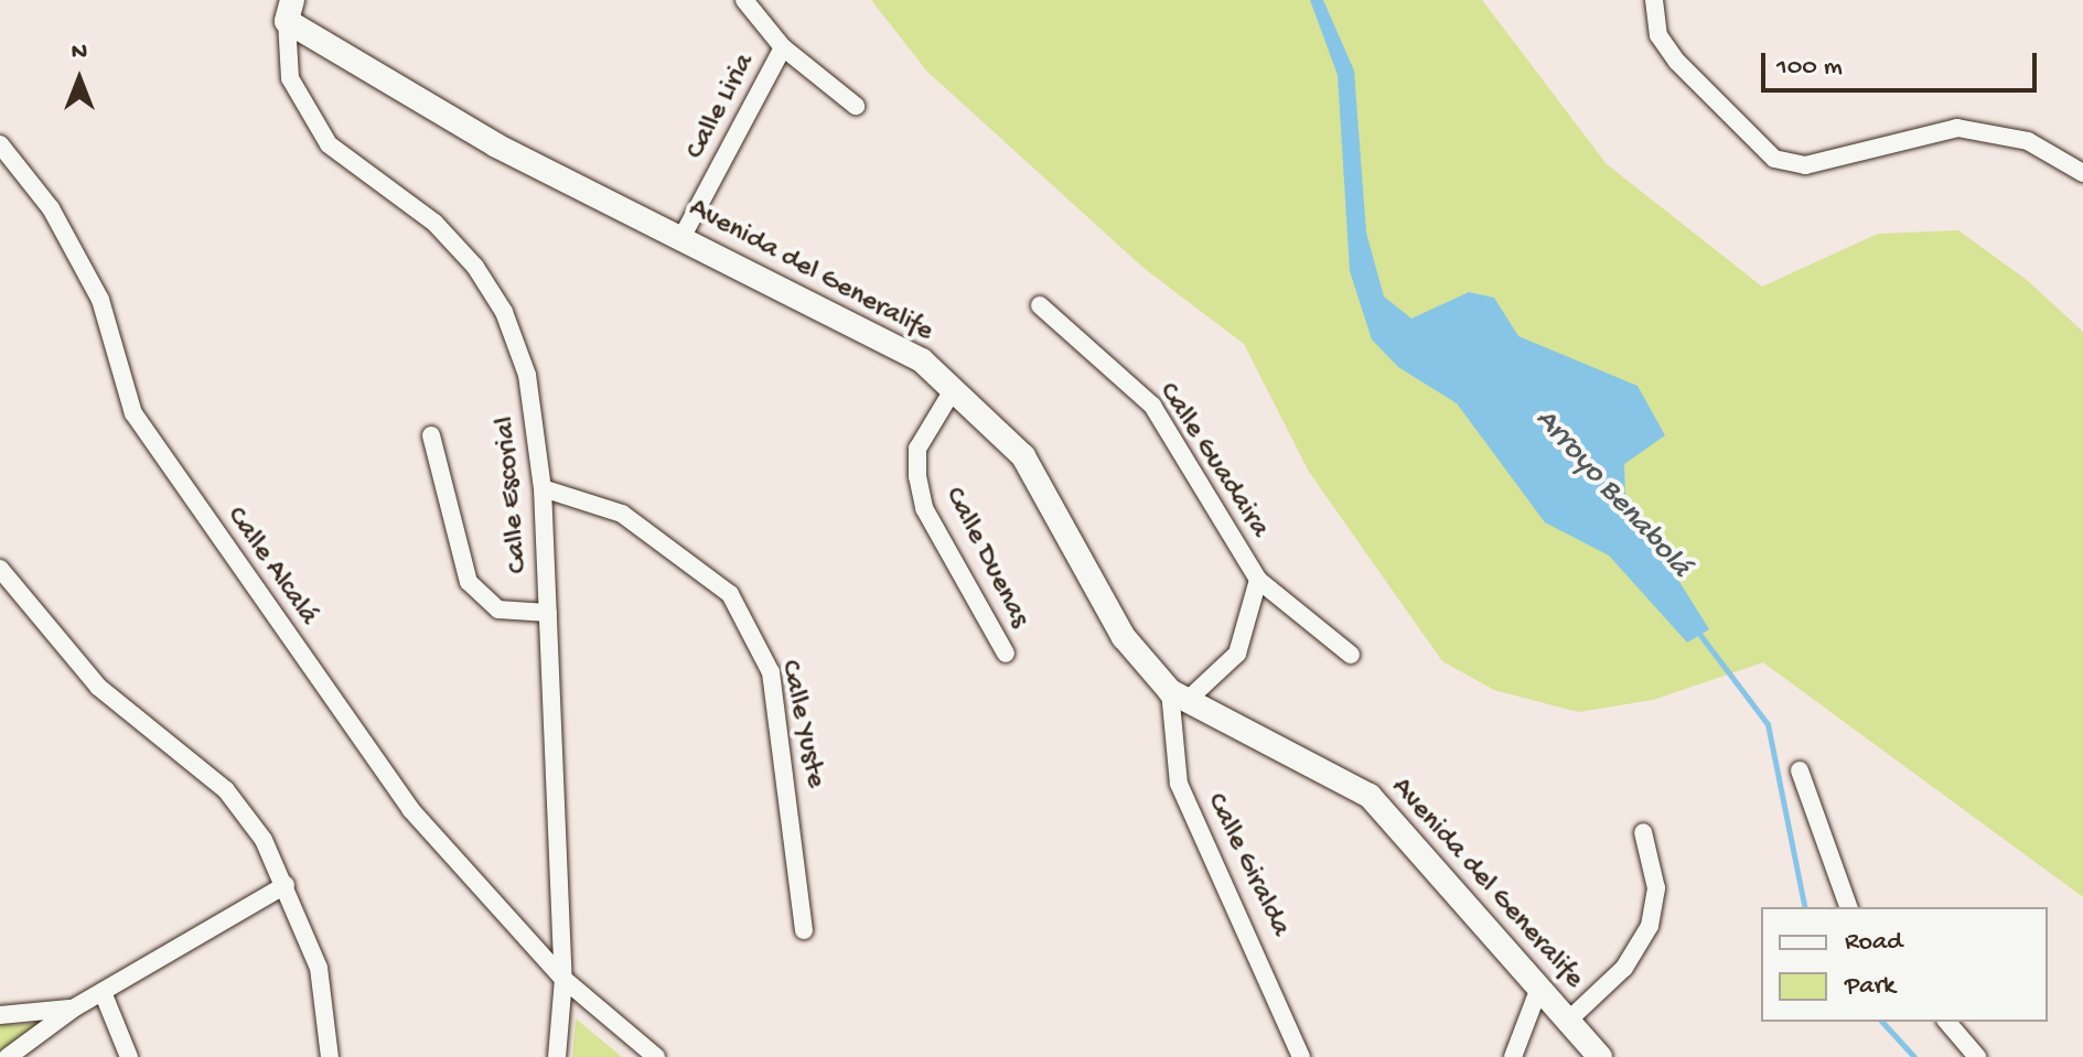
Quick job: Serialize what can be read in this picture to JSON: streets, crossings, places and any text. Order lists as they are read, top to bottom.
{
  "streets": {
    "street": [
      "Calle Liria",
      "Avenida del Generalife",
      "Calle Guadaira",
      "Calle Escorial",
      "Calle Duenas",
      "Calle Alcalá",
      "Calle Yuste",
      "Calle Giralda"
    ]
  },
  "crossings": [
    ["Calle Liria", "Avenida del Generalife"],
    ["Avenida del Generalife", "Calle Guadaira"],
    ["Avenida del Generalife", "Calle Escorial"],
    ["Avenida del Generalife", "Calle Duenas"],
    ["Avenida del Generalife", "Calle Giralda"],
    ["Calle Guadaira", "Calle Giralda"],
    ["Calle Escorial", "Calle Alcalá"],
    ["Calle Escorial", "Calle Yuste"]
  ],
  "water": ["Arroyo Benabolá"],
  "legend": ["Road", "Park"],
  "scale_bar": "100 m",
  "north": "top"
}
